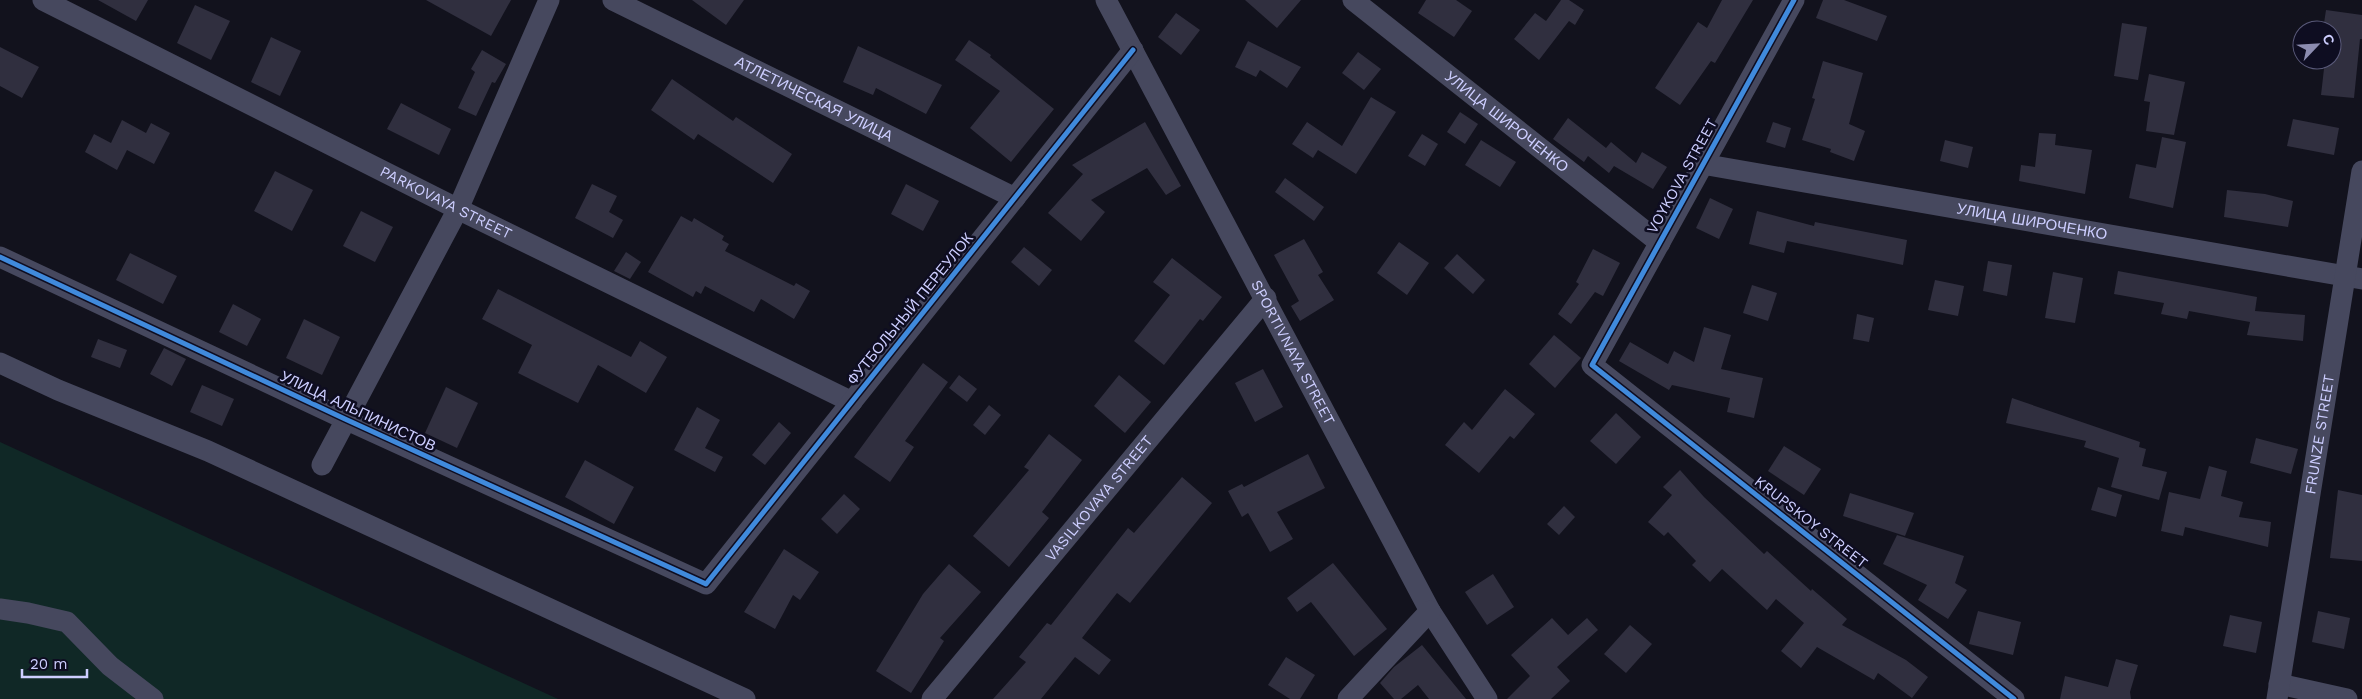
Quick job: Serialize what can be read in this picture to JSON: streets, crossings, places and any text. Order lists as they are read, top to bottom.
{
  "streets": {
    "street": [
      "АТЛЕТИЧЕСКАЯ УЛИЦА",
      "УЛИЦА ШИРОЧЕНКО",
      "VOYKOVA STREET",
      "PARKOVAYA STREET",
      "ФУТБОЛЬНЫЙ ПЕРЕУЛОК",
      "SPORTIVNAYA STREET",
      "УЛИЦА АЛЬПИНИСТОВ",
      "FRUNZE STREET",
      "VASILKOVAYA STREET",
      "KRUPSKOY STREET"
    ]
  },
  "crossings": [
    ["АТЛЕТИЧЕСКАЯ УЛИЦА", "ФУТБОЛЬНЫЙ ПЕРЕУЛОК"],
    ["УЛИЦА ШИРОЧЕНКО", "VOYKOVA STREET"],
    ["УЛИЦА ШИРОЧЕНКО", "FRUNZE STREET"],
    ["VOYKOVA STREET", "KRUPSKOY STREET"],
    ["PARKOVAYA STREET", "ФУТБОЛЬНЫЙ ПЕРЕУЛОК"],
    ["ФУТБОЛЬНЫЙ ПЕРЕУЛОК", "SPORTIVNAYA STREET"],
    ["ФУТБОЛЬНЫЙ ПЕРЕУЛОК", "УЛИЦА АЛЬПИНИСТОВ"],
    ["SPORTIVNAYA STREET", "VASILKOVAYA STREET"]
  ],
  "scale_bar": "20 m",
  "north": "top right"
}
